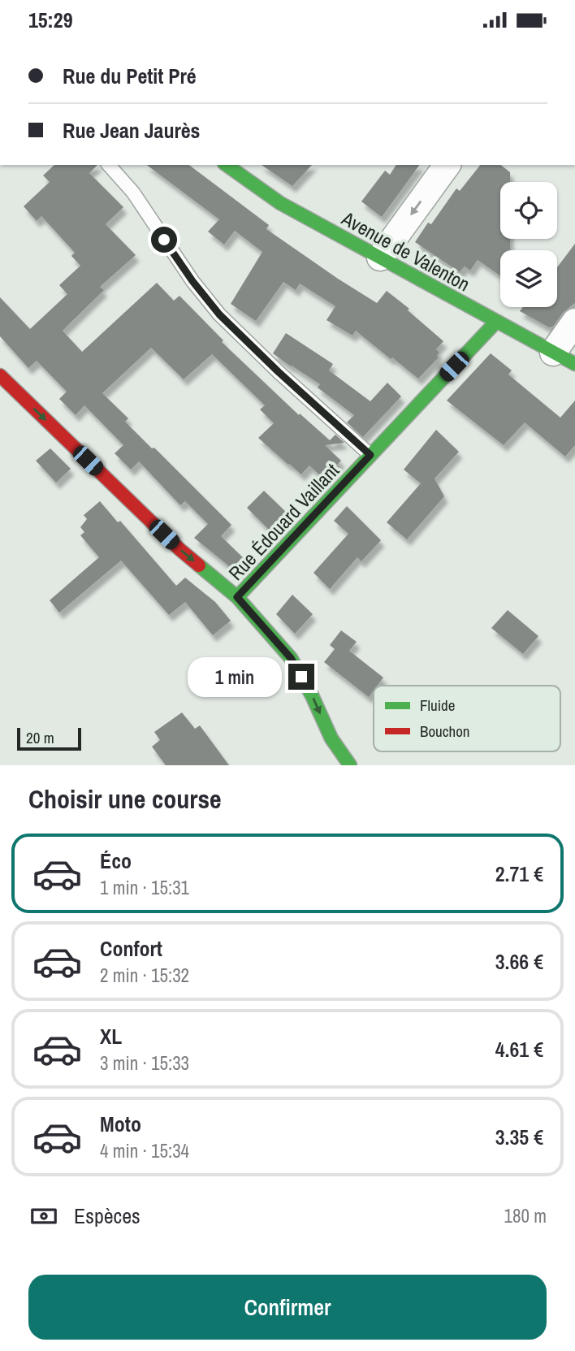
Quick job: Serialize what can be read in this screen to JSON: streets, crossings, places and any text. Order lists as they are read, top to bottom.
{
  "streets": {
    "street": ["Avenue de Valenton", "Rue Édouard Vaillant"]
  },
  "crossings": [
    ["Avenue de Valenton", "Rue Édouard Vaillant"]
  ],
  "legend": ["Fluide", "Bouchon"],
  "scale_bar": "20 m",
  "page": {
    "status": "15:29",
    "banner": ["Rue du Petit Pré", "Rue Jean Jaurès"],
    "bubble": "1 min",
    "scale": "20 m",
    "heading": "Choisir une course",
    "list": [
      {
        "name": "Éco",
        "note": "1 min · 15:31",
        "value": "2.71 €"
      },
      {
        "name": "Confort",
        "note": "2 min · 15:32",
        "value": "3.66 €"
      },
      {
        "name": "XL",
        "note": "3 min · 15:33",
        "value": "4.61 €"
      },
      {
        "name": "Moto",
        "note": "4 min · 15:34",
        "value": "3.35 €"
      }
    ],
    "pay": ["Espèces", "180 m"],
    "buttons": "Confirmer"
  }
}
